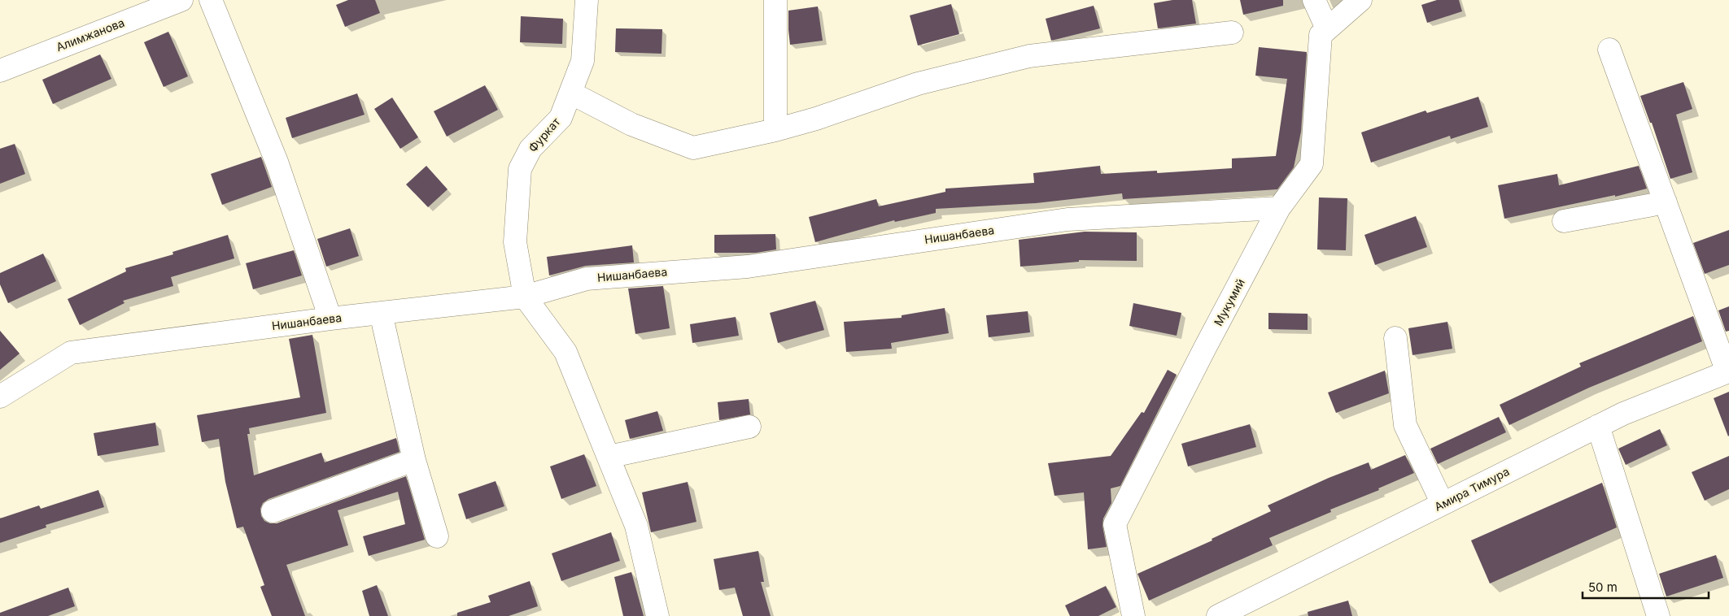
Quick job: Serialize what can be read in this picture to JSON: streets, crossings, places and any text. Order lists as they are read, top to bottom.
{
  "streets": {
    "street": [
      "Алимжанова",
      "Фуркат",
      "Нишанбаева",
      "Мукумий",
      "Амира Тимура"
    ]
  },
  "crossings": [
    ["Фуркат", "Нишанбаева"],
    ["Нишанбаева", "Мукумий"]
  ],
  "scale_bar": "50 m"
}
